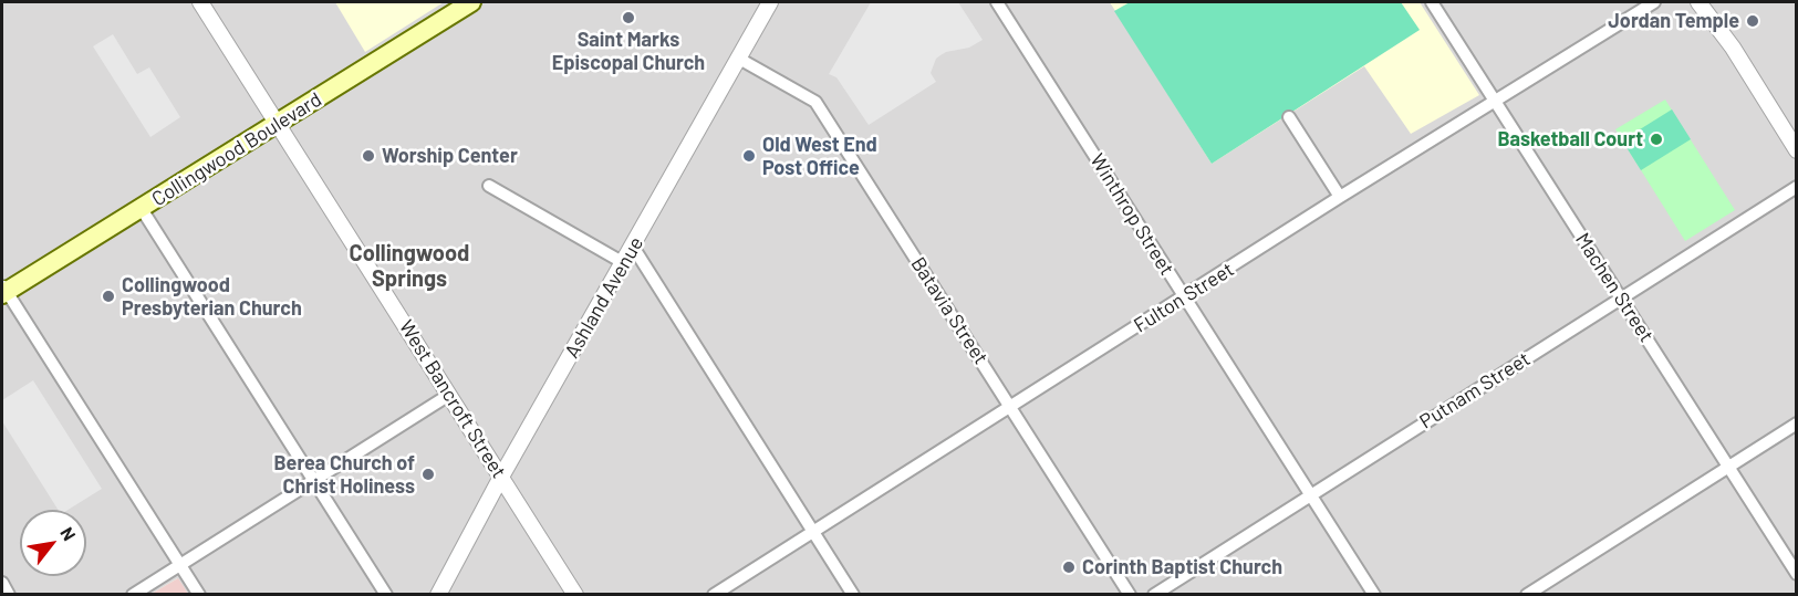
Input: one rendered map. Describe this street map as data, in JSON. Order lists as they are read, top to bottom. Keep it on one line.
{"streets":{"main road":["Collingwood Boulevard"],"street":["Winthrop Street","Machen Street","Ashland Avenue","Fulton Street","Batavia Street","Putnam Street","West Bancroft Street"]},"crossings":[["Collingwood Boulevard","West Bancroft Street"],["Winthrop Street","Fulton Street"],["Winthrop Street","Putnam Street"],["Machen Street","Fulton Street"],["Machen Street","Putnam Street"],["Ashland Avenue","Batavia Street"],["Ashland Avenue","West Bancroft Street"],["Fulton Street","Batavia Street"]],"districts":["Collingwood Springs"],"places":["Saint Marks Episcopal Church","Jordan Temple","Basketball Court","Worship Center","Old West End Post Office","Collingwood Presbyterian Church","Berea Church of Christ Holiness","Corinth Baptist Church"],"north":"top right"}
